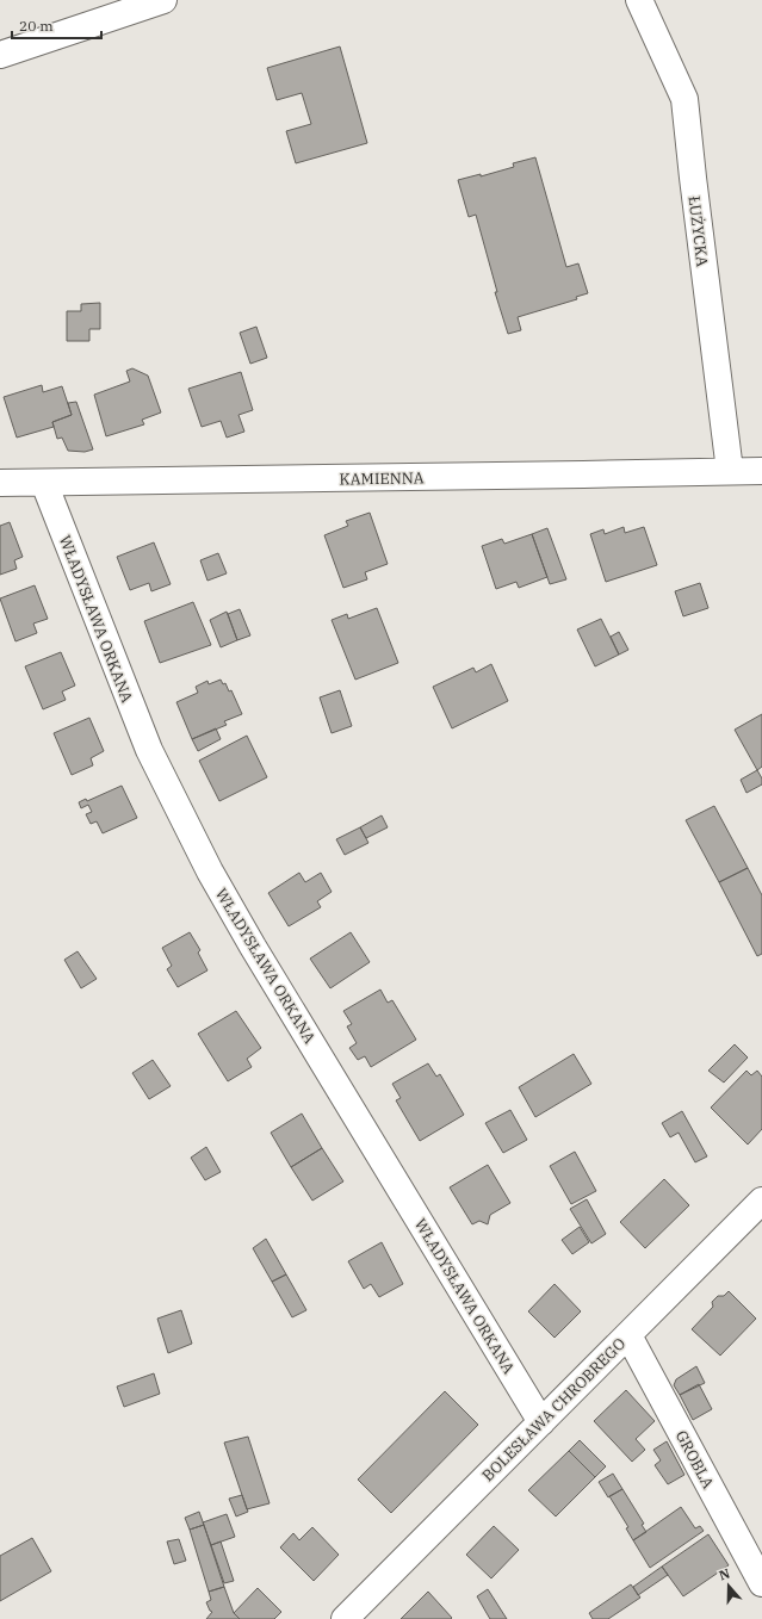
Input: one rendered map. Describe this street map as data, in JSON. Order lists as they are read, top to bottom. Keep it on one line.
{"streets":{"street":["ŁUŻYCKA","KAMIENNA","WŁADYSŁAWA ORKANA","BOLESŁAWA CHROBREGO","GROBLA"]},"crossings":[["ŁUŻYCKA","KAMIENNA"],["KAMIENNA","WŁADYSŁAWA ORKANA"],["WŁADYSŁAWA ORKANA","BOLESŁAWA CHROBREGO"],["BOLESŁAWA CHROBREGO","GROBLA"]],"scale_bar":"20 m","north":"top"}
